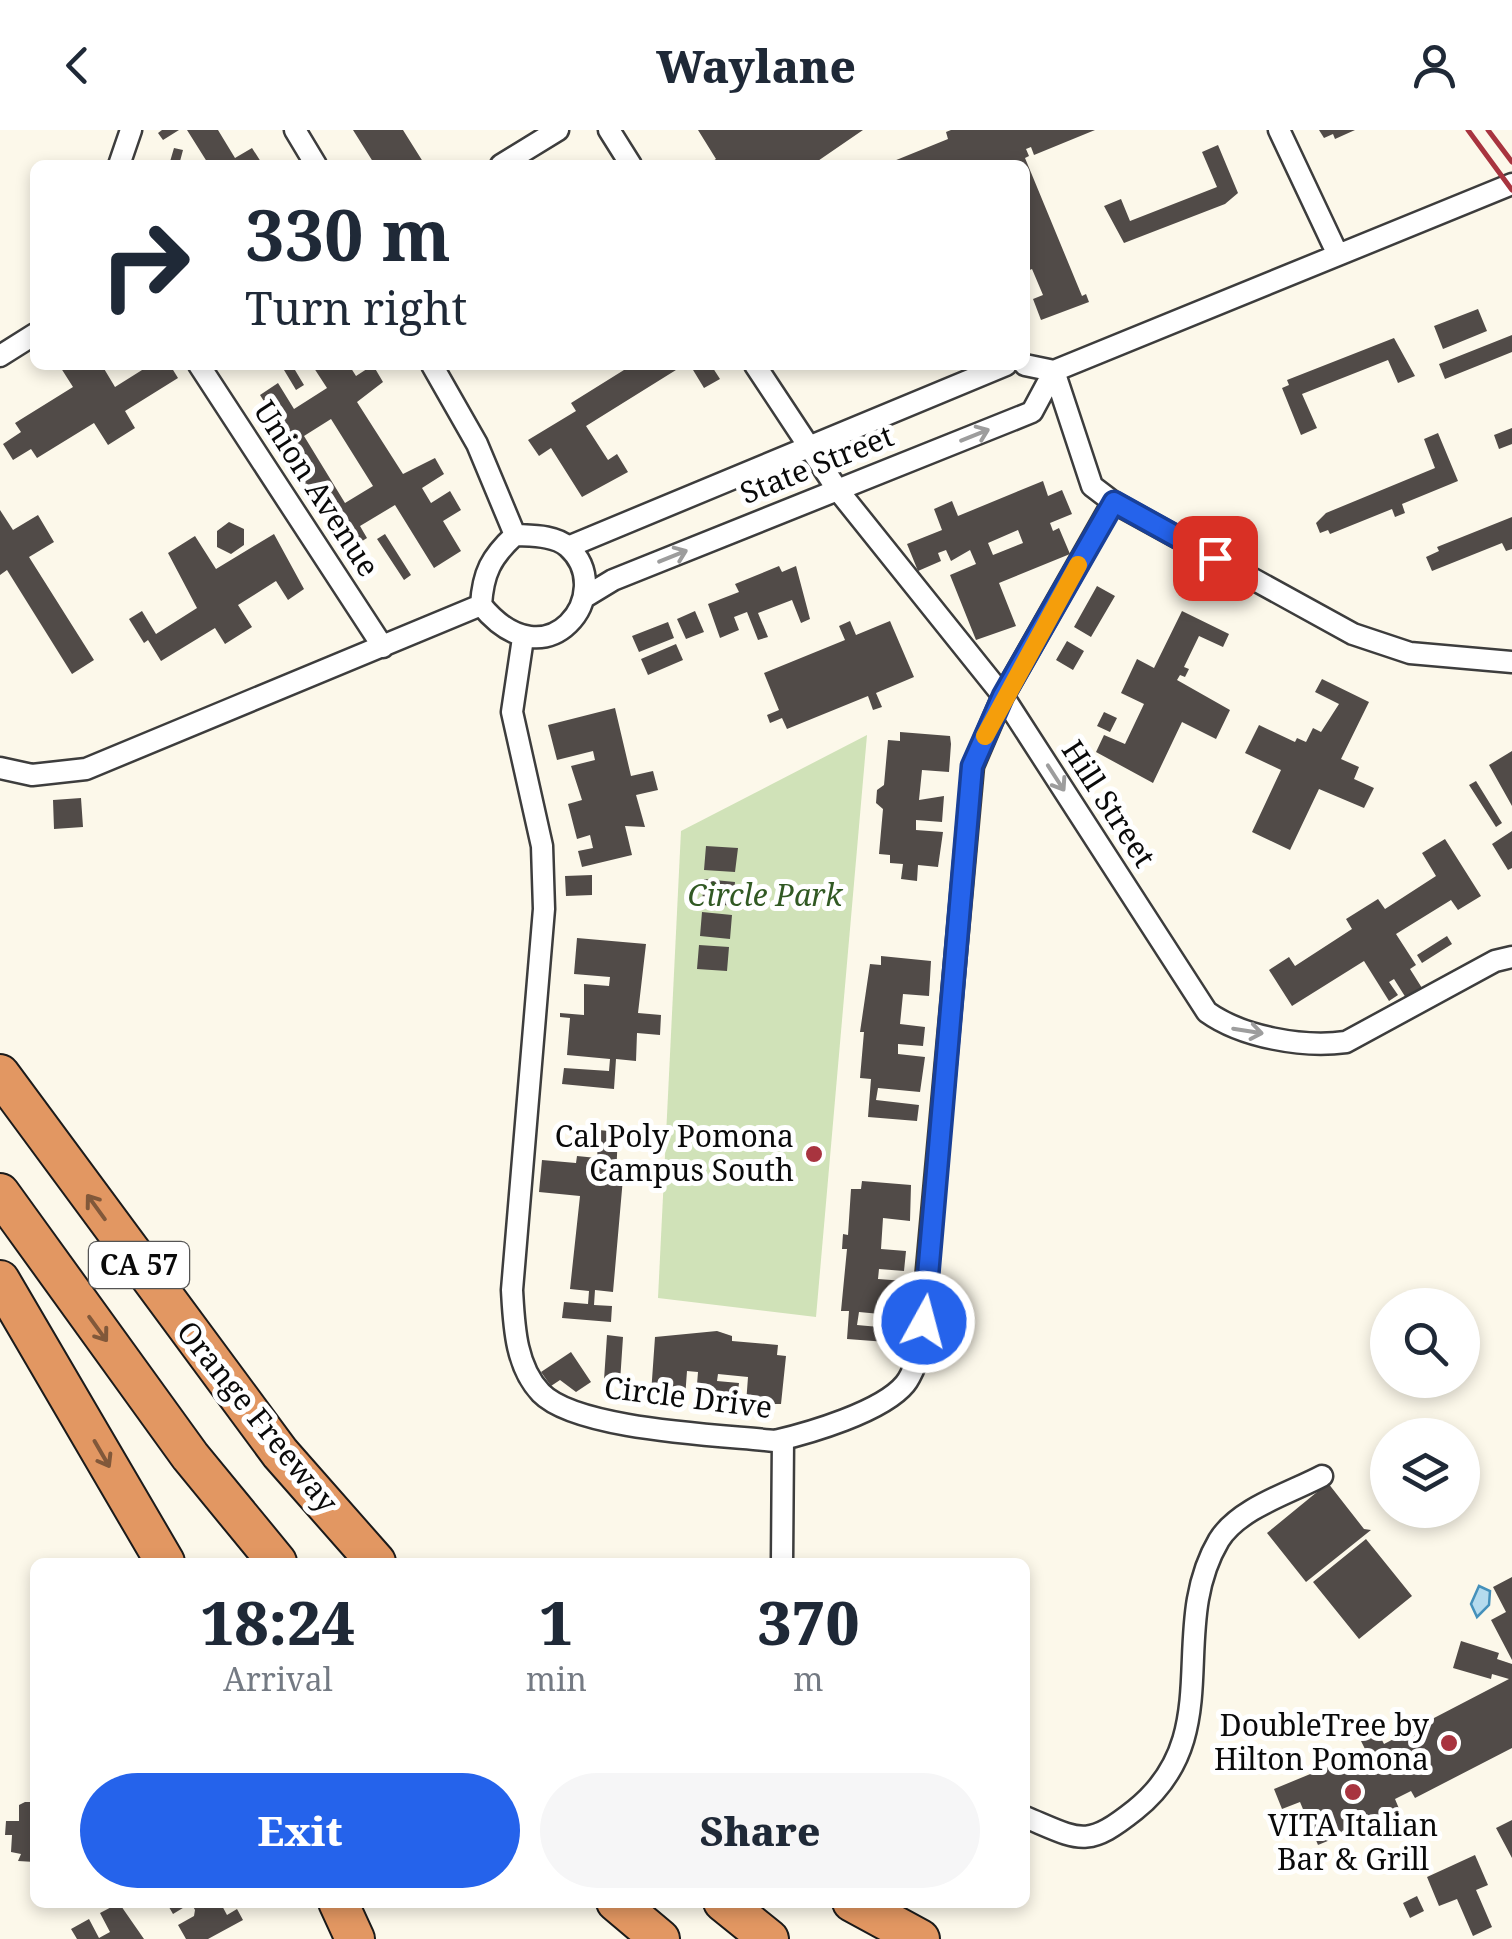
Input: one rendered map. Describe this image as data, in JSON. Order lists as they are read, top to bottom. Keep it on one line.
{"streets":{"highway":["CA 57","Orange Freeway"],"street":["State Street","Union Avenue","Hill Street","Circle Drive"]},"crossings":[["State Street","Hill Street"],["State Street","Circle Drive"],["Hill Street","Circle Drive"]],"one_way":["Hill Street"],"parks":["Circle Park"],"places":["Cal Poly Pomona Campus South","DoubleTree by Hilton Pomona","VITA Italian Bar & Grill"],"page":{"header":"Waylane","turn":["330 m","Turn right"],"eta":["18:24","Arrival","1","min","370","m"],"buttons":["Exit","Share"]}}
